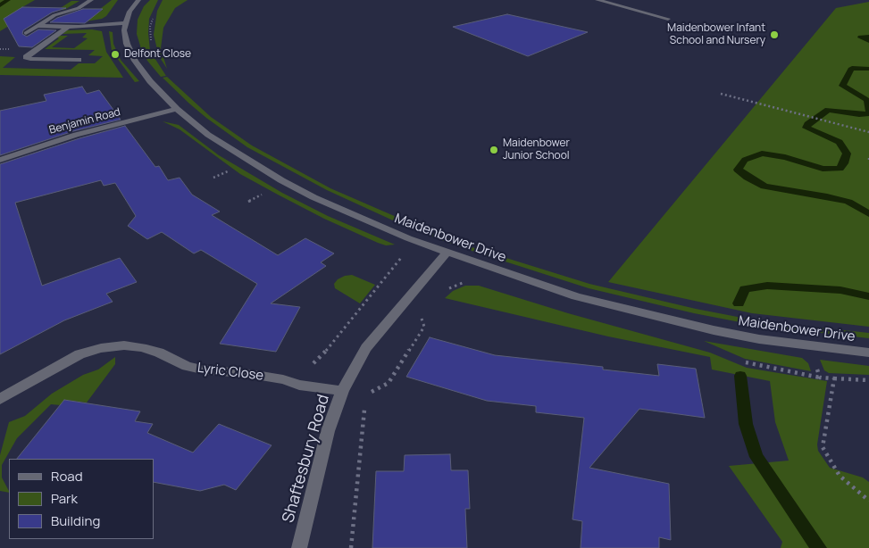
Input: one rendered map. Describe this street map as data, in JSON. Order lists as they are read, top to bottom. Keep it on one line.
{"streets":{"street":["Benjamin Road","Maidenbower Drive","Lyric Close","Shaftesbury Road"]},"crossings":[["Benjamin Road","Maidenbower Drive"],["Maidenbower Drive","Shaftesbury Road"],["Lyric Close","Shaftesbury Road"]],"places":["Maidenbower Infant School and Nursery","Delfont Close","Maidenbower Junior School"],"legend":["Road","Park","Building"]}
